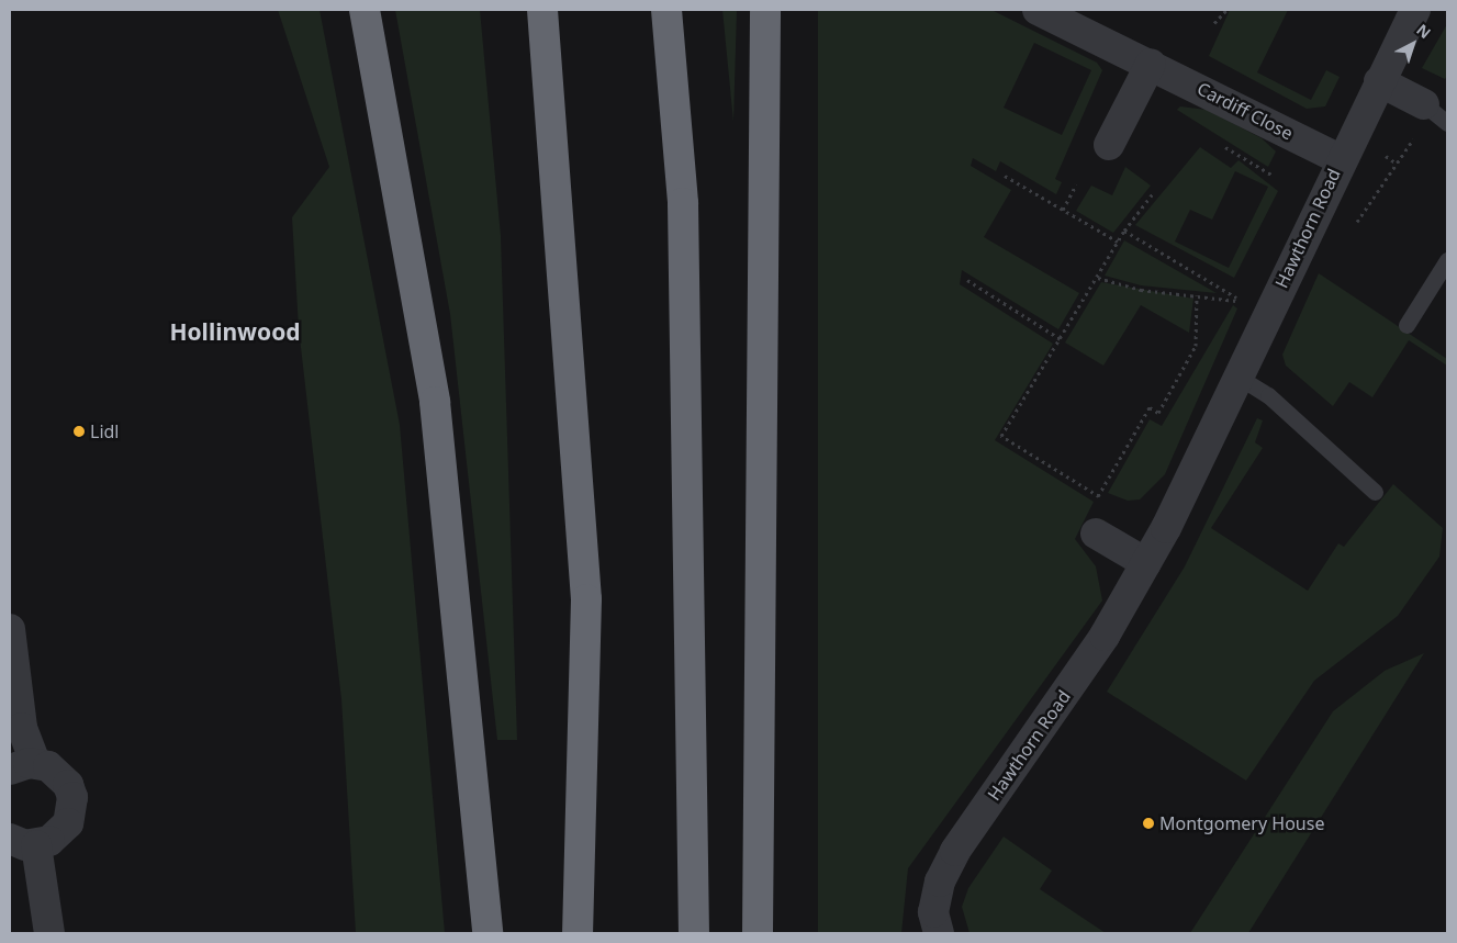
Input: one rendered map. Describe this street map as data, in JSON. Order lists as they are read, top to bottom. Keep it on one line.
{"streets":{"street":["Cardiff Close","Hawthorn Road"]},"crossings":[["Cardiff Close","Hawthorn Road"]],"districts":["Hollinwood"],"places":["Lidl","Montgomery House"],"north":"top right"}
